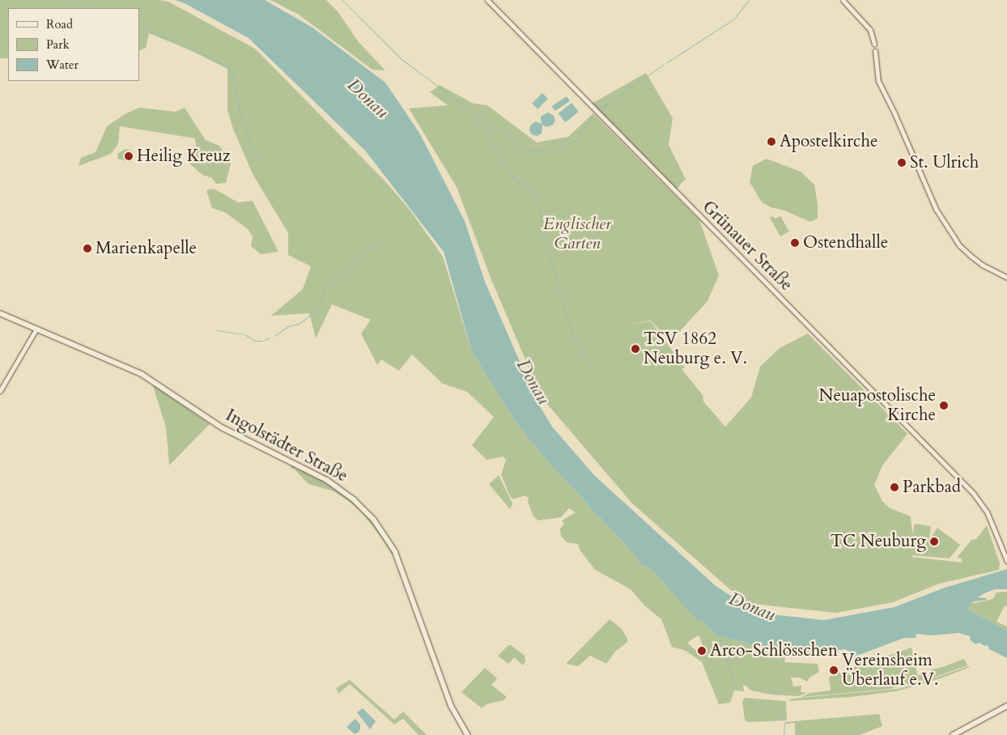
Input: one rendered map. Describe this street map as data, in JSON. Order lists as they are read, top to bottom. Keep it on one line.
{"streets":{"main road":["Ingolstädter Straße"],"street":["Grünauer Straße"]},"water":["Donau"],"parks":["Englischer Garten"],"places":["Apostelkirche","Heilig Kreuz","St. Ulrich","Ostendhalle","Marienkapelle","TSV 1862 Neuburg e. V.","Neuapostolische Kirche","Parkbad","TC Neuburg","Arco-Schlösschen","Vereinsheim Überlauf e.V."],"legend":["Road","Park","Water"]}
